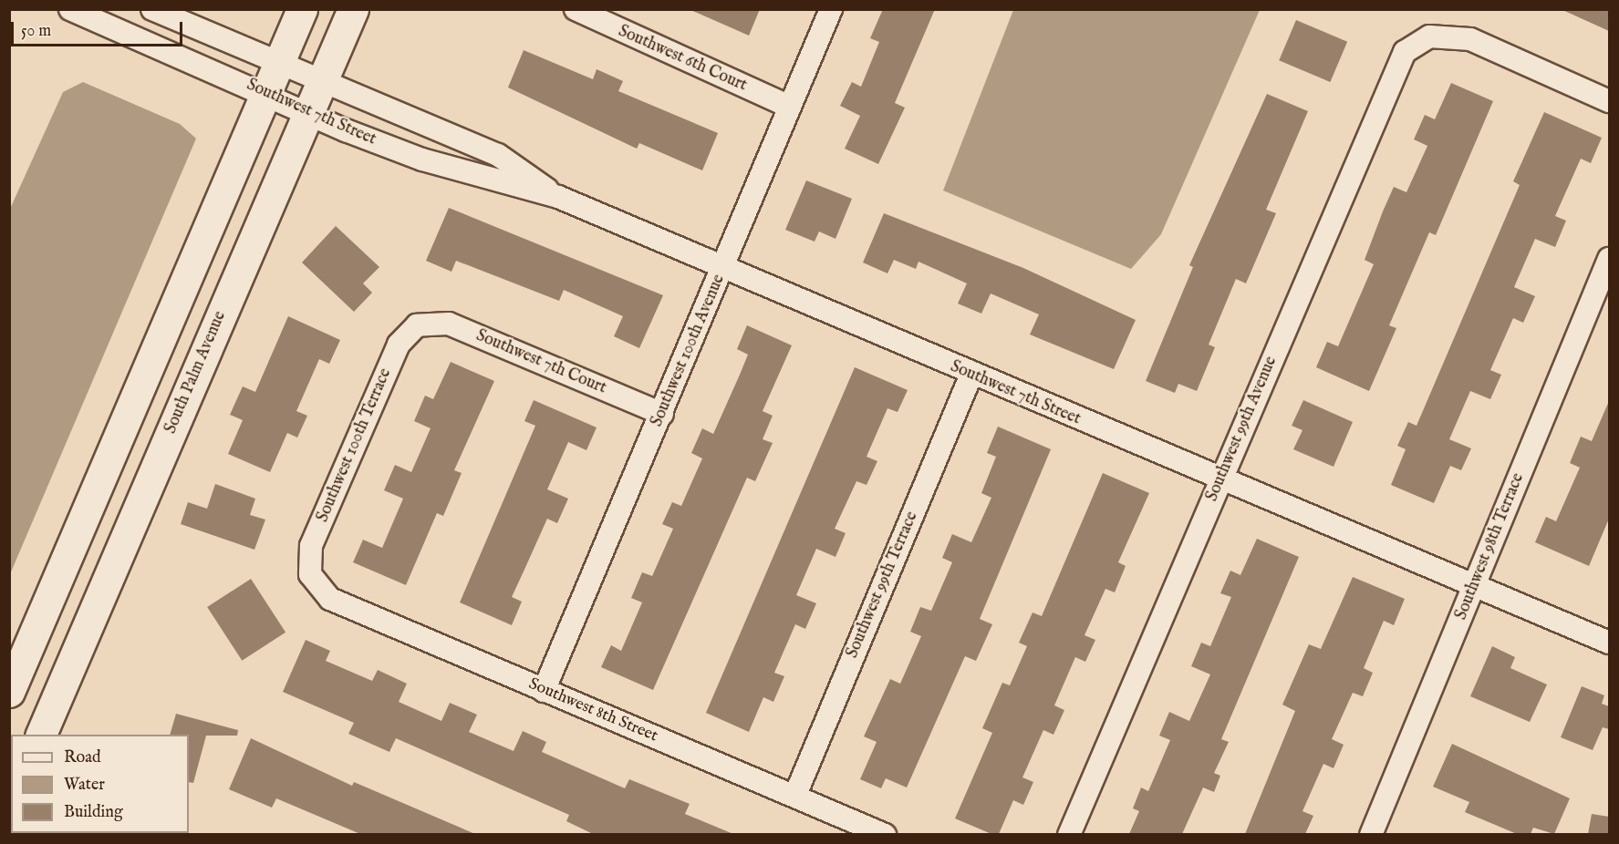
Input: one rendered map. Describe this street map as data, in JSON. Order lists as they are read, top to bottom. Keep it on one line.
{"streets":{"main road":["South Palm Avenue"],"street":["Southwest 6th Court","Southwest 7th Street","Southwest 100th Avenue","Southwest 7th Court","Southwest 99th Avenue","Southwest 100th Terrace","Southwest 98th Terrace","Southwest 99th Terrace","Southwest 8th Street"]},"crossings":[["Southwest 6th Court","Southwest 100th Avenue"],["Southwest 7th Street","Southwest 100th Avenue"],["Southwest 7th Street","South Palm Avenue"],["Southwest 7th Street","Southwest 99th Avenue"],["Southwest 7th Street","Southwest 98th Terrace"],["Southwest 7th Street","Southwest 99th Terrace"],["Southwest 100th Avenue","Southwest 7th Court"],["Southwest 100th Avenue","Southwest 8th Street"],["Southwest 7th Court","Southwest 100th Terrace"],["Southwest 100th Terrace","Southwest 8th Street"],["Southwest 99th Terrace","Southwest 8th Street"]],"legend":["Road","Water","Building"],"scale_bar":"50 m"}
